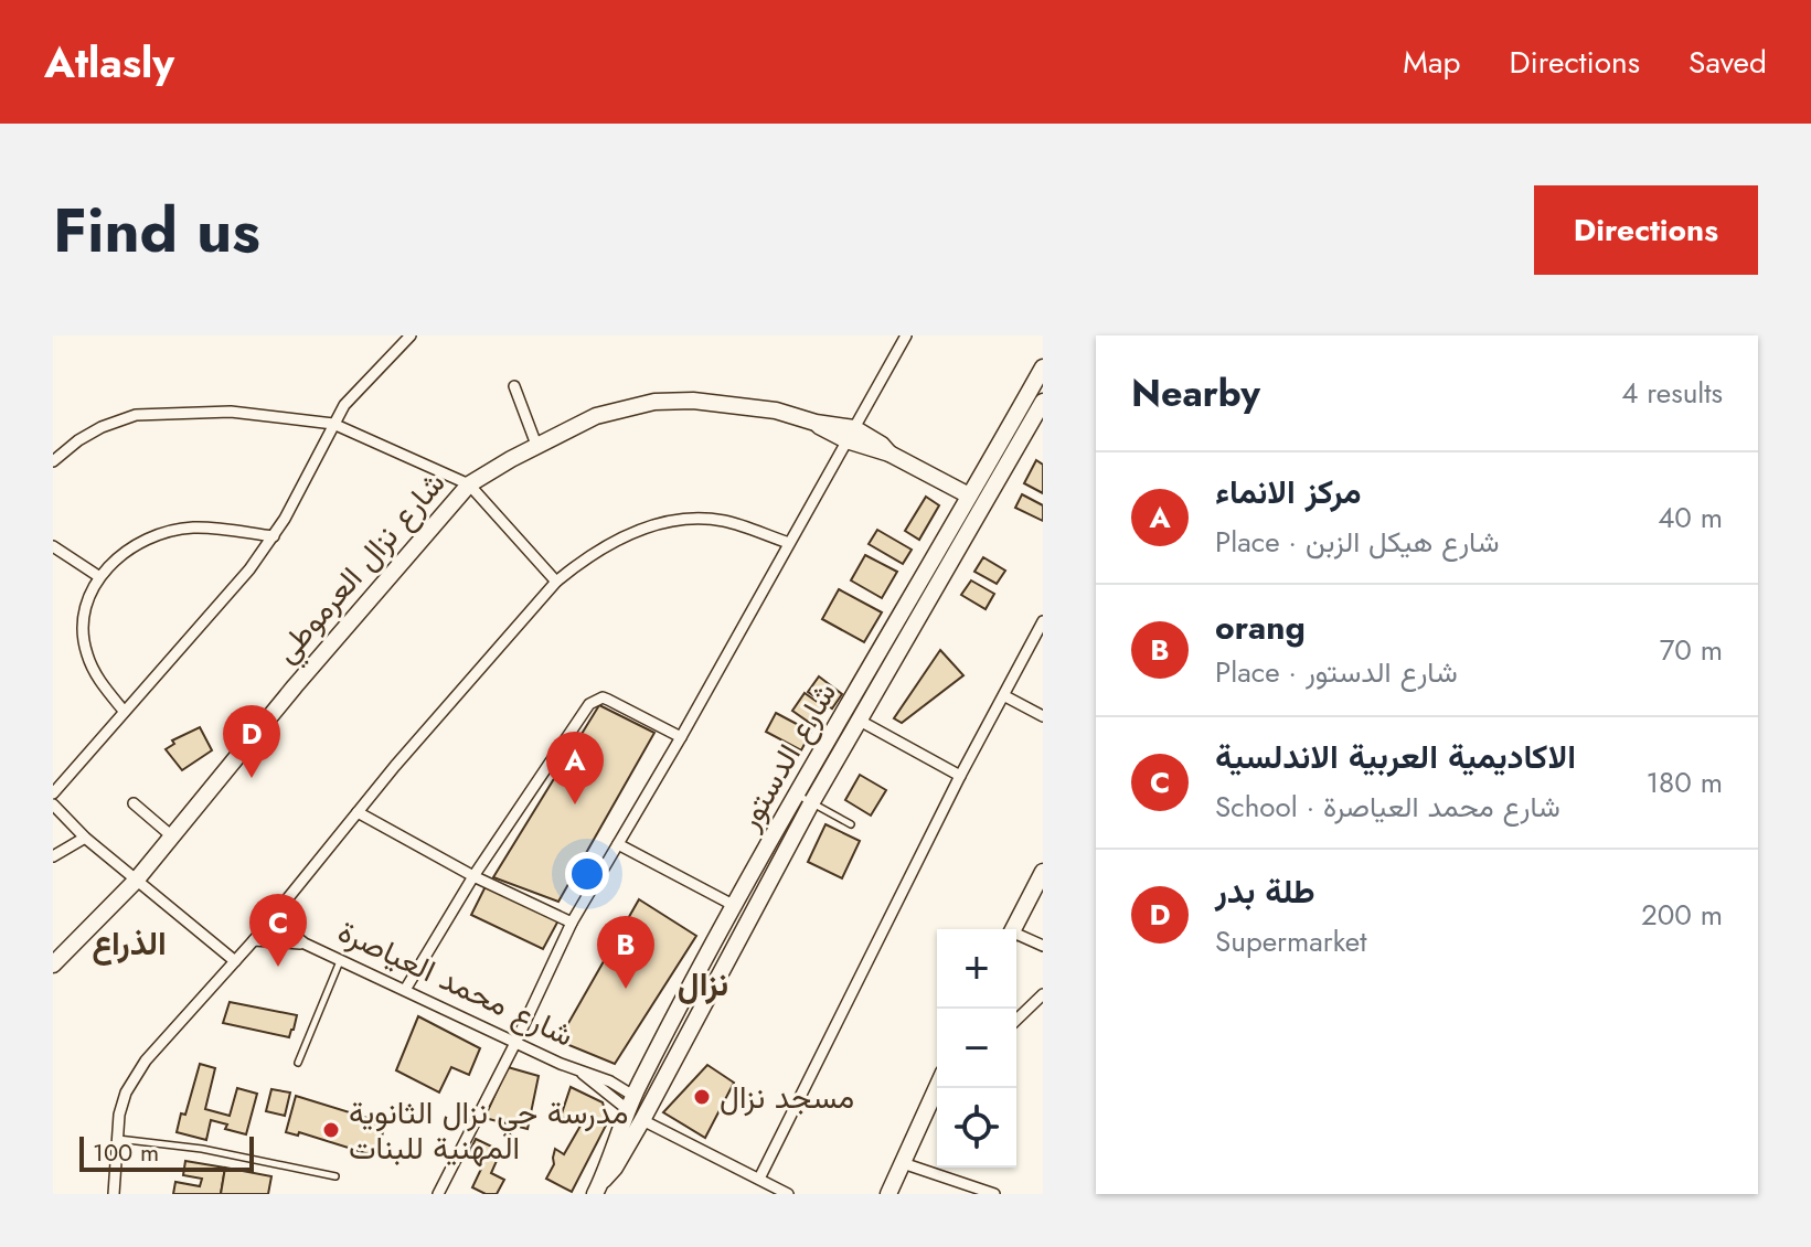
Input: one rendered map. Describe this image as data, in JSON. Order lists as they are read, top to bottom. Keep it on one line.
{"streets":{"main road":["شارع نزال العرموطي","شارع الدستور","شارع محمد العياصرة"]},"crossings":[["شارع نزال العرموطي","شارع الدستور"],["شارع الدستور","شارع محمد العياصرة"]],"districts":["الذراع","نزال"],"places":["مسجد نزال","مدرسة حي نزال الثانوية المهنية للبنات"],"scale_bar":"100 m","page":{"header":"Atlasly","nav":["Map","Directions","Saved"],"title":"Find us","buttons":"Directions","heading":["Nearby","4 results"],"list":[{"mark":"A","name":"مركز الانماء","note":"Place · شارع هيكل الزبن","value":"40 m"},{"mark":"B","name":"orang","note":"Place · شارع الدستور","value":"70 m"},{"mark":"C","name":"الاكاديمية العربية الاندلسية","note":"School · شارع محمد العياصرة","value":"180 m"},{"mark":"D","name":"طلة بدر","note":"Supermarket","value":"200 m"}],"pins":["D","A","C","B"],"map_buttons":["+","−"],"scale":"100 m"}}
